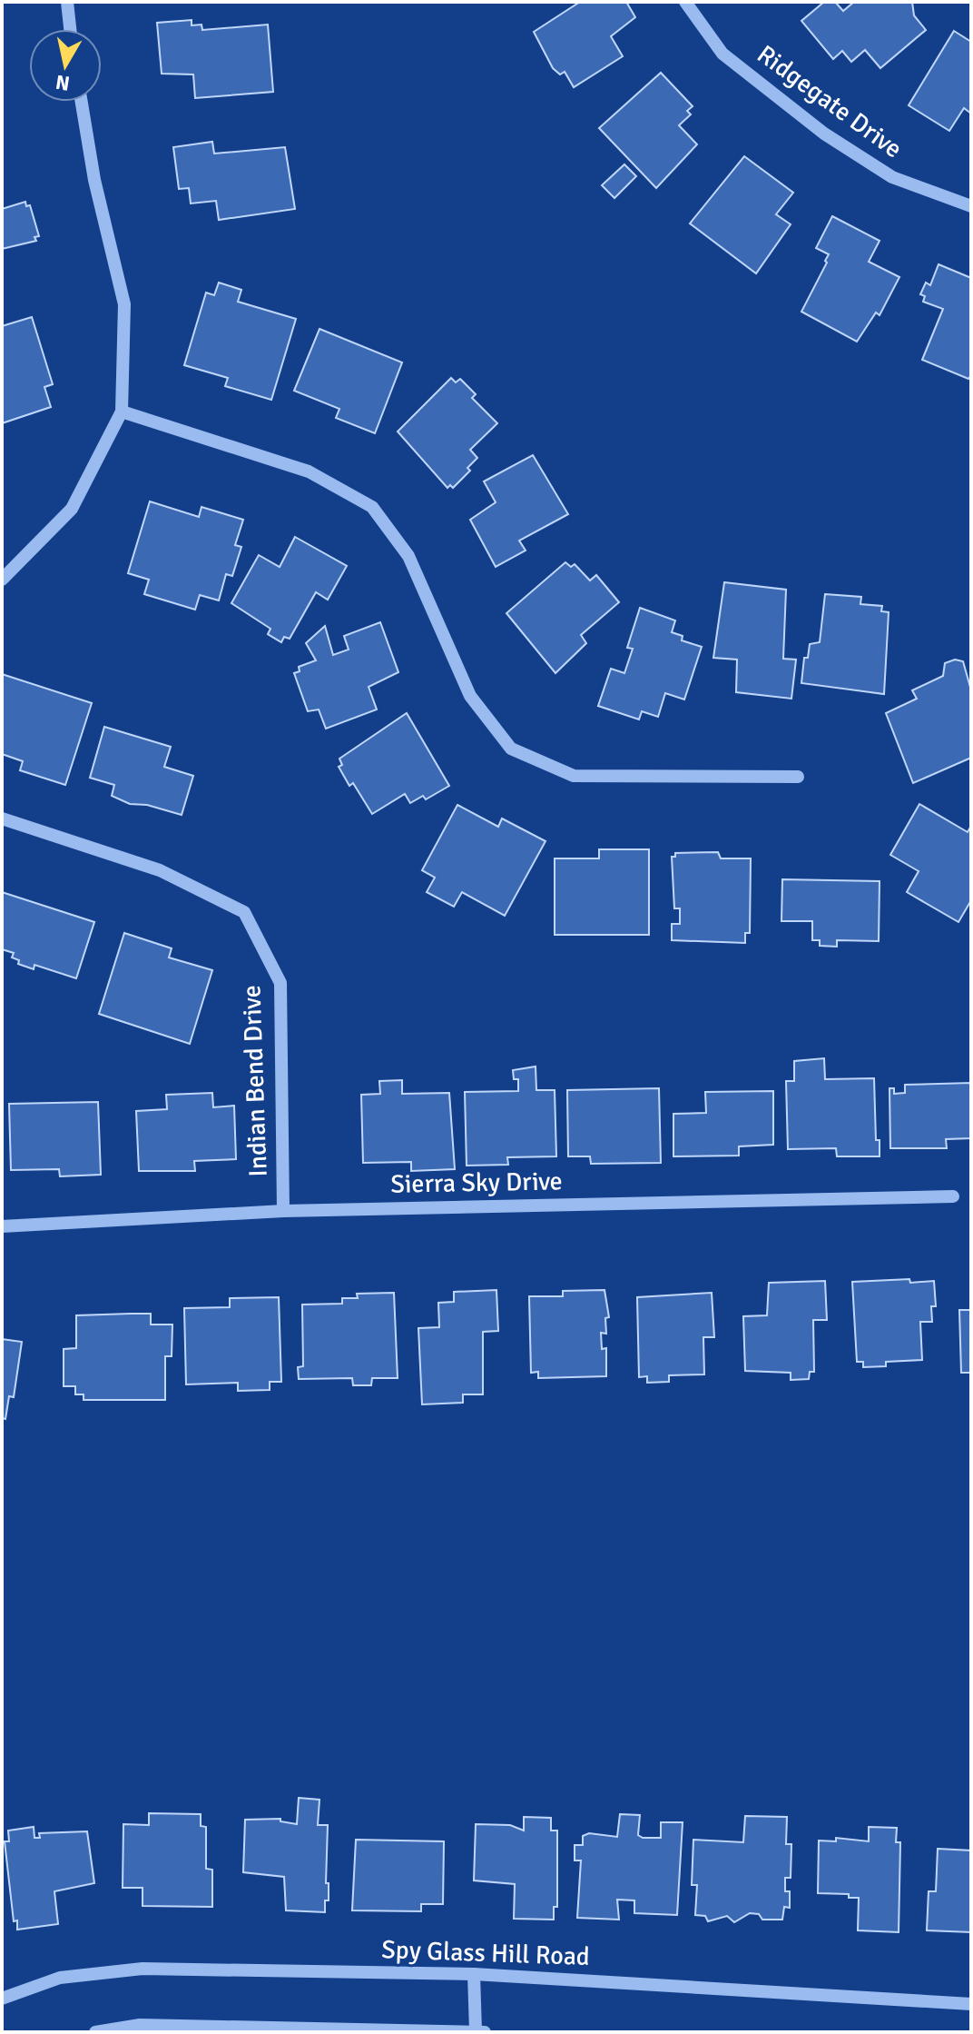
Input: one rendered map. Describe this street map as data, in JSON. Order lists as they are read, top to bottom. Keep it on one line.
{"streets":{"street":["Ridgegate Drive","Indian Bend Drive","Sierra Sky Drive","Spy Glass Hill Road"]},"crossings":[["Indian Bend Drive","Sierra Sky Drive"]],"north":"bottom"}
